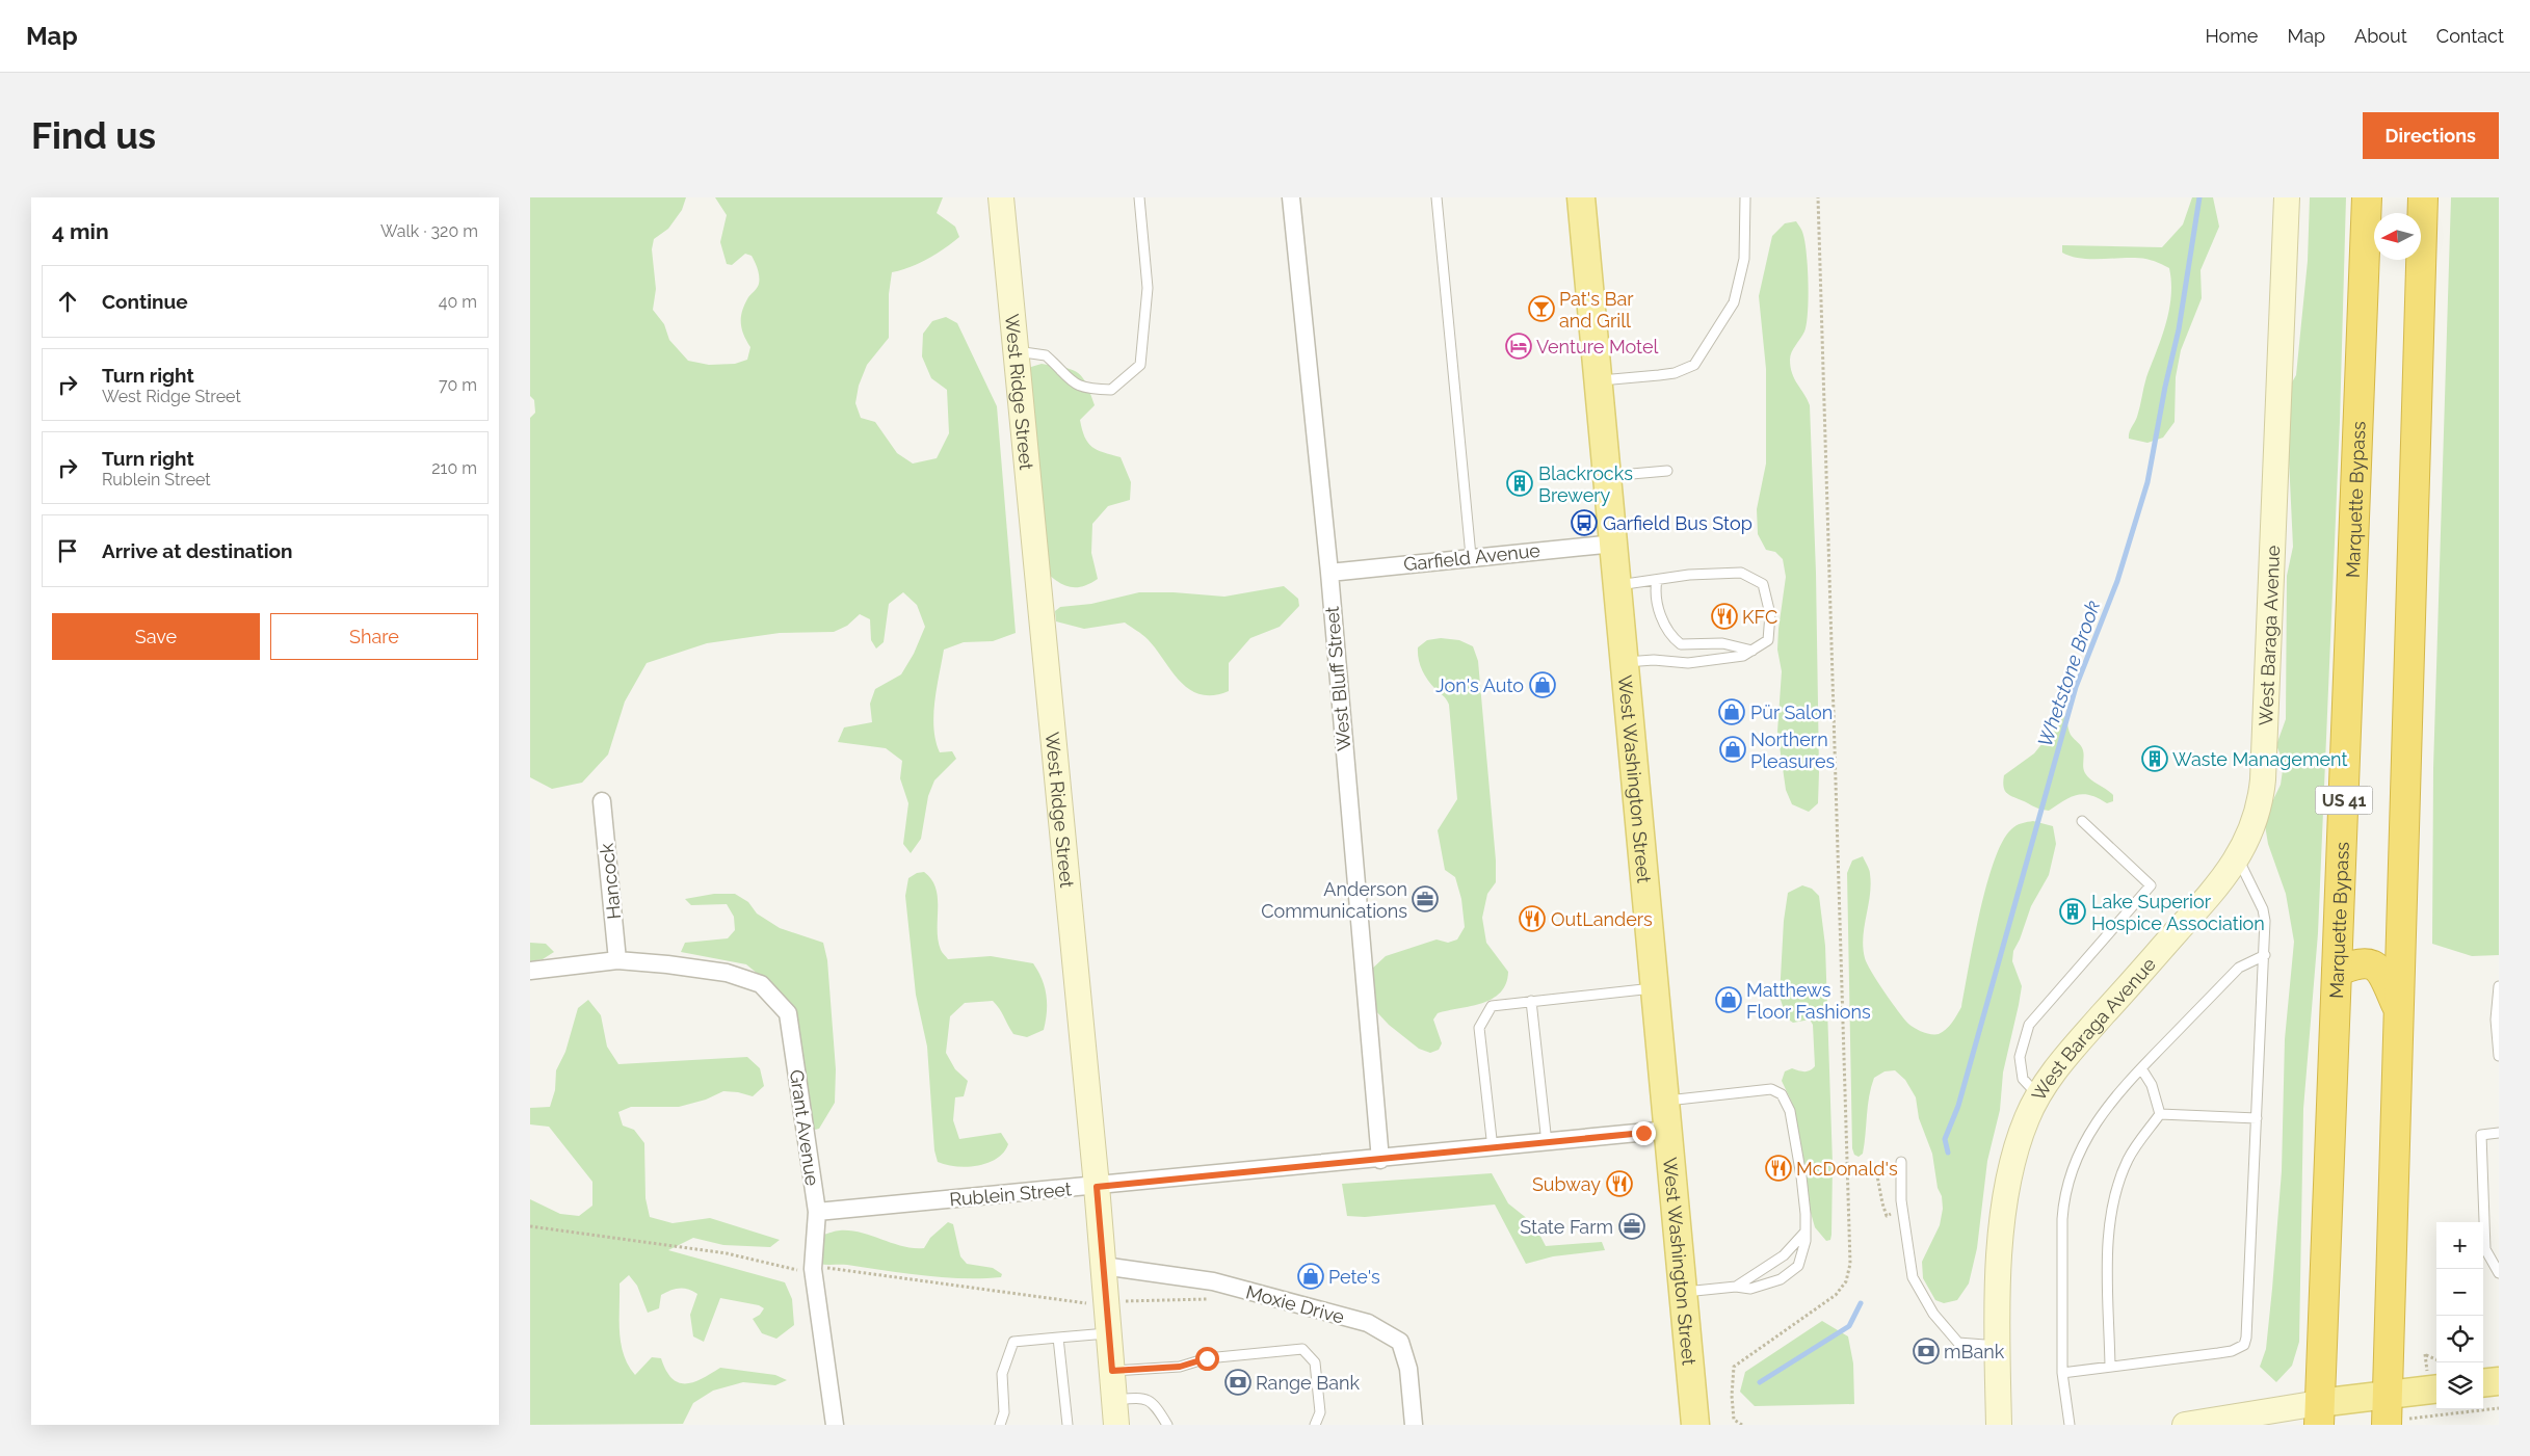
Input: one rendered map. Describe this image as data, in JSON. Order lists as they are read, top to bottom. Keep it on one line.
{"streets":{"highway":["Marquette Bypass","US 41"],"main road":["West Washington Street"],"street":["West Ridge Street","Garfield Avenue","West Baraga Avenue","West Bluff Street","Hancock","Grant Avenue","Rublein Street","Moxie Drive"]},"crossings":[["West Ridge Street","Rublein Street"],["West Ridge Street","Moxie Drive"],["Garfield Avenue","West Bluff Street"],["Garfield Avenue","West Washington Street"],["West Bluff Street","Rublein Street"],["West Washington Street","Rublein Street"],["Hancock","Grant Avenue"],["Grant Avenue","Rublein Street"]],"water":["Whetstone Brook"],"places":{"bar":["Pat's Bar and Grill"],"hotel":["Venture Motel"],"building":["Blackrocks Brewery","Waste Management","Lake Superior Hospice Association"],"bus stop":["Garfield Bus Stop"],"restaurant":["KFC","OutLanders","McDonald's","Subway"],"shop":["Jon's Auto","Pür Salon","Northern Pleasures","Matthews Floor Fashions","Pete's"],"office":["Anderson Communications","State Farm"],"bank":["mBank","Range Bank"]},"north":"left","page":{"header":"Map","nav":["Home","Map","About","Contact"],"buttons":["Directions",["Save","Share"]],"title":"Find us","heading":["4 min","Walk · 320 m"],"list":[["Continue","40 m"],["Turn right","West Ridge Street","70 m"],["Turn right","Rublein Street","210 m"],"Arrive at destination"],"map_buttons":["+","−"]}}
